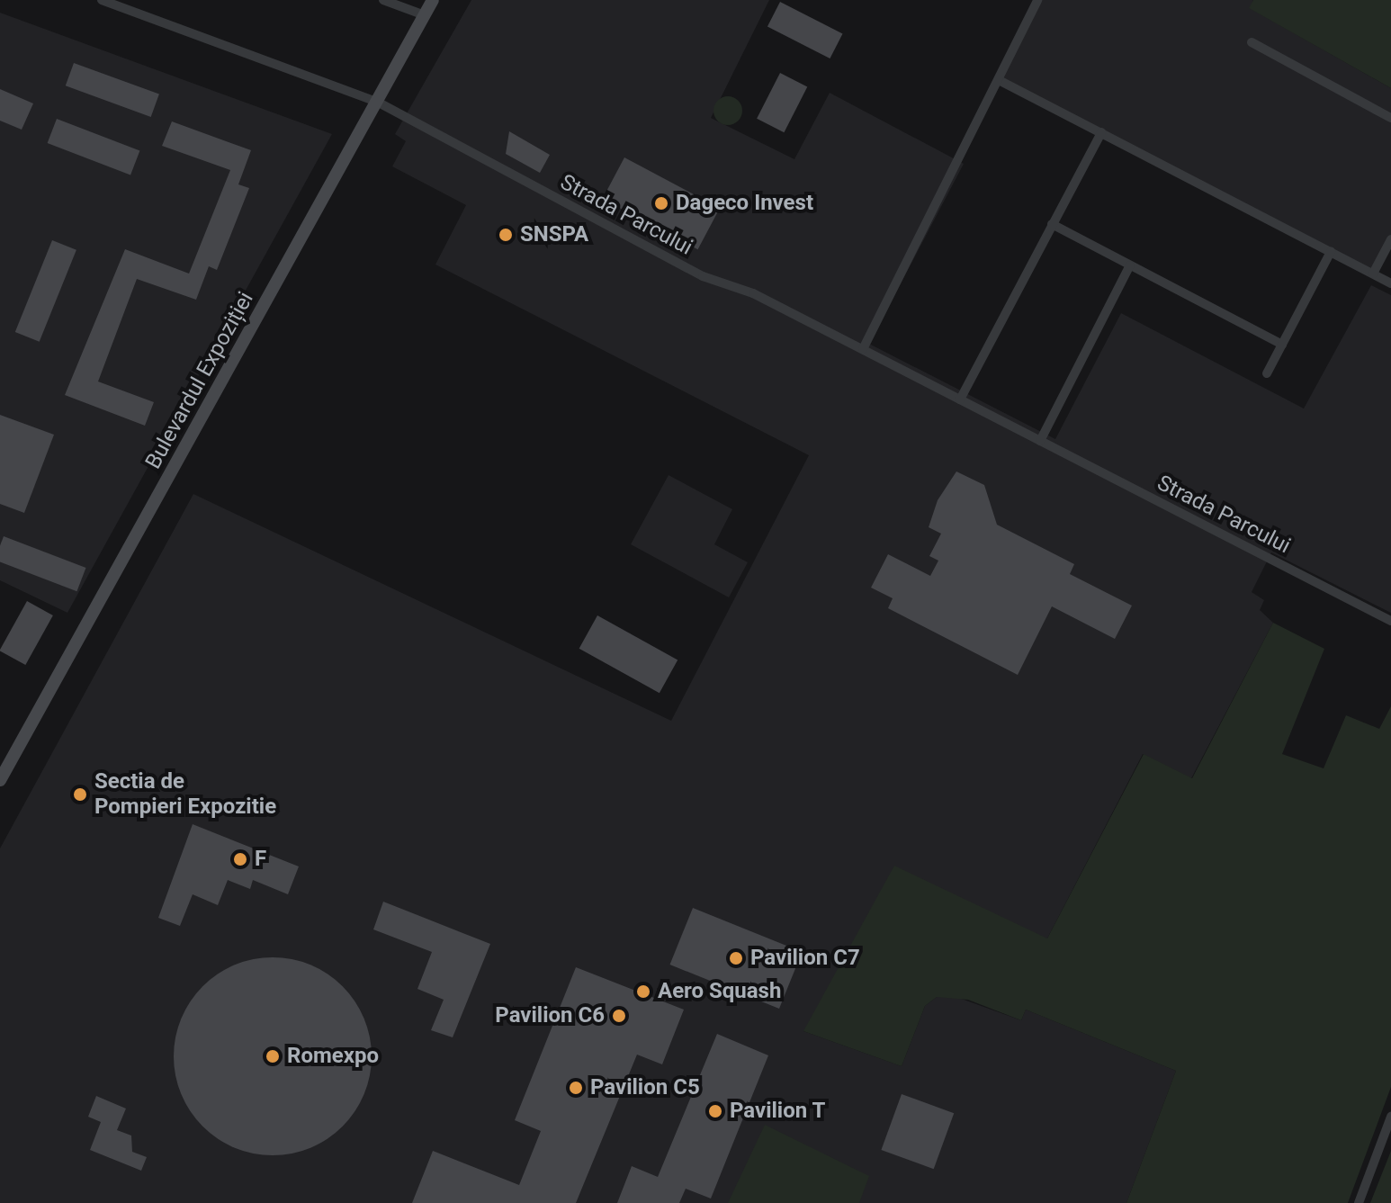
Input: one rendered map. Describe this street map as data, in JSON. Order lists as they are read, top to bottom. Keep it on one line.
{"streets":{"street":["Strada Parcului","Bulevardul Expoziției"]},"crossings":[["Strada Parcului","Bulevardul Expoziției"]],"places":["Dageco Invest","SNSPA","Sectia de Pompieri Expozitie","F","Pavilion C7","Aero Squash","Pavilion C6","Romexpo","Pavilion C5","Pavilion T"]}
